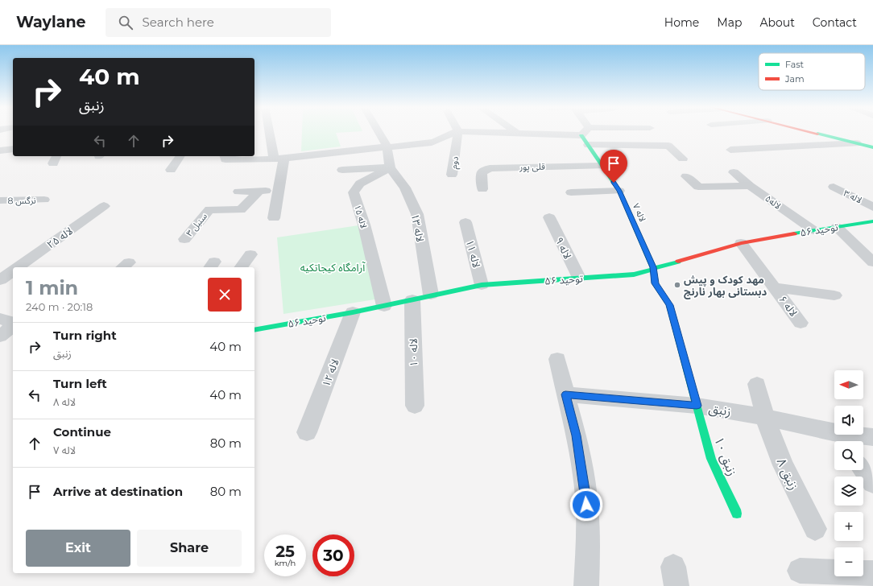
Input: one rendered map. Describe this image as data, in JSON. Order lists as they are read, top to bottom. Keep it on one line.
{"streets":{"main road":["لاله ۷","توحید ۵۶","زنبق ۱۰"],"street":["دوم","قلی پور","لاله ۳","نرگس 8","لاله۵","لاله ۱۵","سنبل ۳","لاله ۱۳","لاله ۲۵","لاله ۹","لاله ۱۱","لاله ۶","لاله ۱۰","لاله ۱۲","زنبق","زنبق ۸"]},"crossings":[["قلی پور","لاله ۷"],["لاله۵","توحید ۵۶"],["لاله ۷","توحید ۵۶"],["لاله ۷","زنبق"],["لاله ۷","زنبق ۱۰"],["لاله ۱۵","لاله ۱۳"],["لاله ۱۵","توحید ۵۶"],["لاله ۱۳","توحید ۵۶"],["توحید ۵۶","لاله ۹"],["توحید ۵۶","لاله ۱۱"],["توحید ۵۶","لاله ۶"],["توحید ۵۶","لاله ۱۰"],["توحید ۵۶","لاله ۱۲"],["زنبق","زنبق ۱۰"],["زنبق","زنبق ۸"]],"parks":["آرامگاه کیجاتکیه"],"places":["مهد کودک و پیش دبستانی بهار نارنج"],"legend":["Fast","Jam"],"north":"left","page":{"header":"Waylane","search":"Search here","nav":["Home","Map","About","Contact"],"turn":["40 m","زنبق"],"heading":["1 min","240 m · 20:18"],"list":[{"name":"Turn right","note":"زنبق","value":"40 m"},{"name":"Turn left","note":"لاله ۸","value":"40 m"},{"name":"Continue","note":"لاله ۷","value":"80 m"},{"name":"Arrive at destination","value":"80 m"}],"map_buttons":["+","−"],"buttons":["Exit","Share"],"speed":"25 km/h","limit":"30"}}
